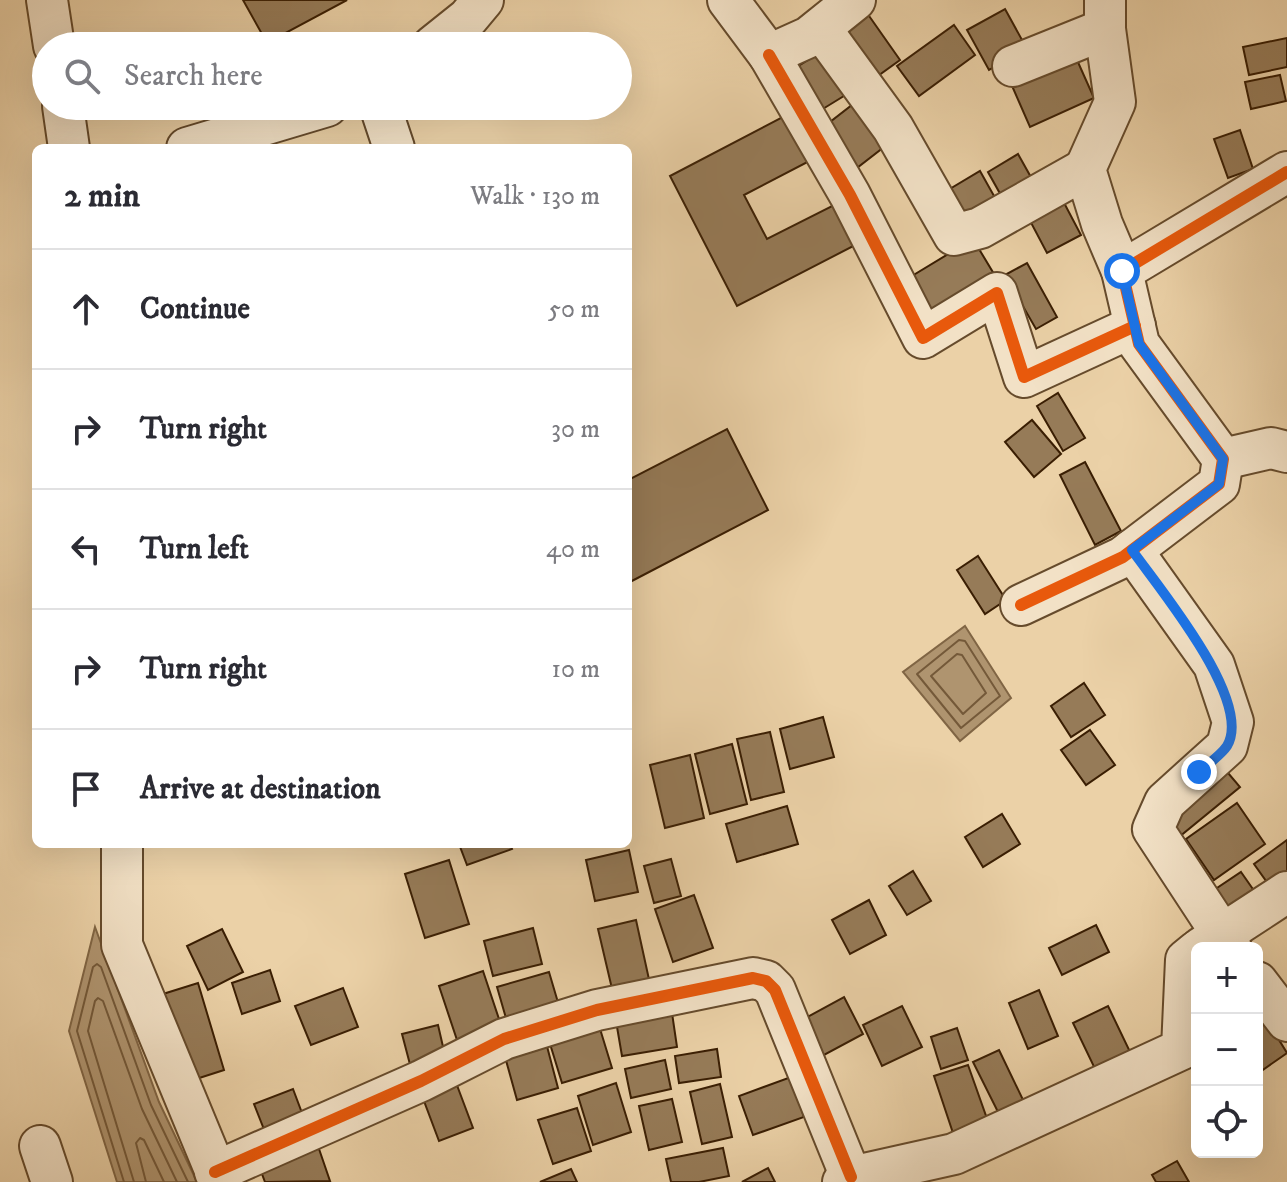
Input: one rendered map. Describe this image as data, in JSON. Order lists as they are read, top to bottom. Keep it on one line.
{"page":{"search":"Search here","heading":["2 min","Walk · 130 m"],"list":[["Continue","50 m"],["Turn right","30 m"],["Turn left","40 m"],["Turn right","10 m"],"Arrive at destination"],"map_buttons":["+","−"]}}
